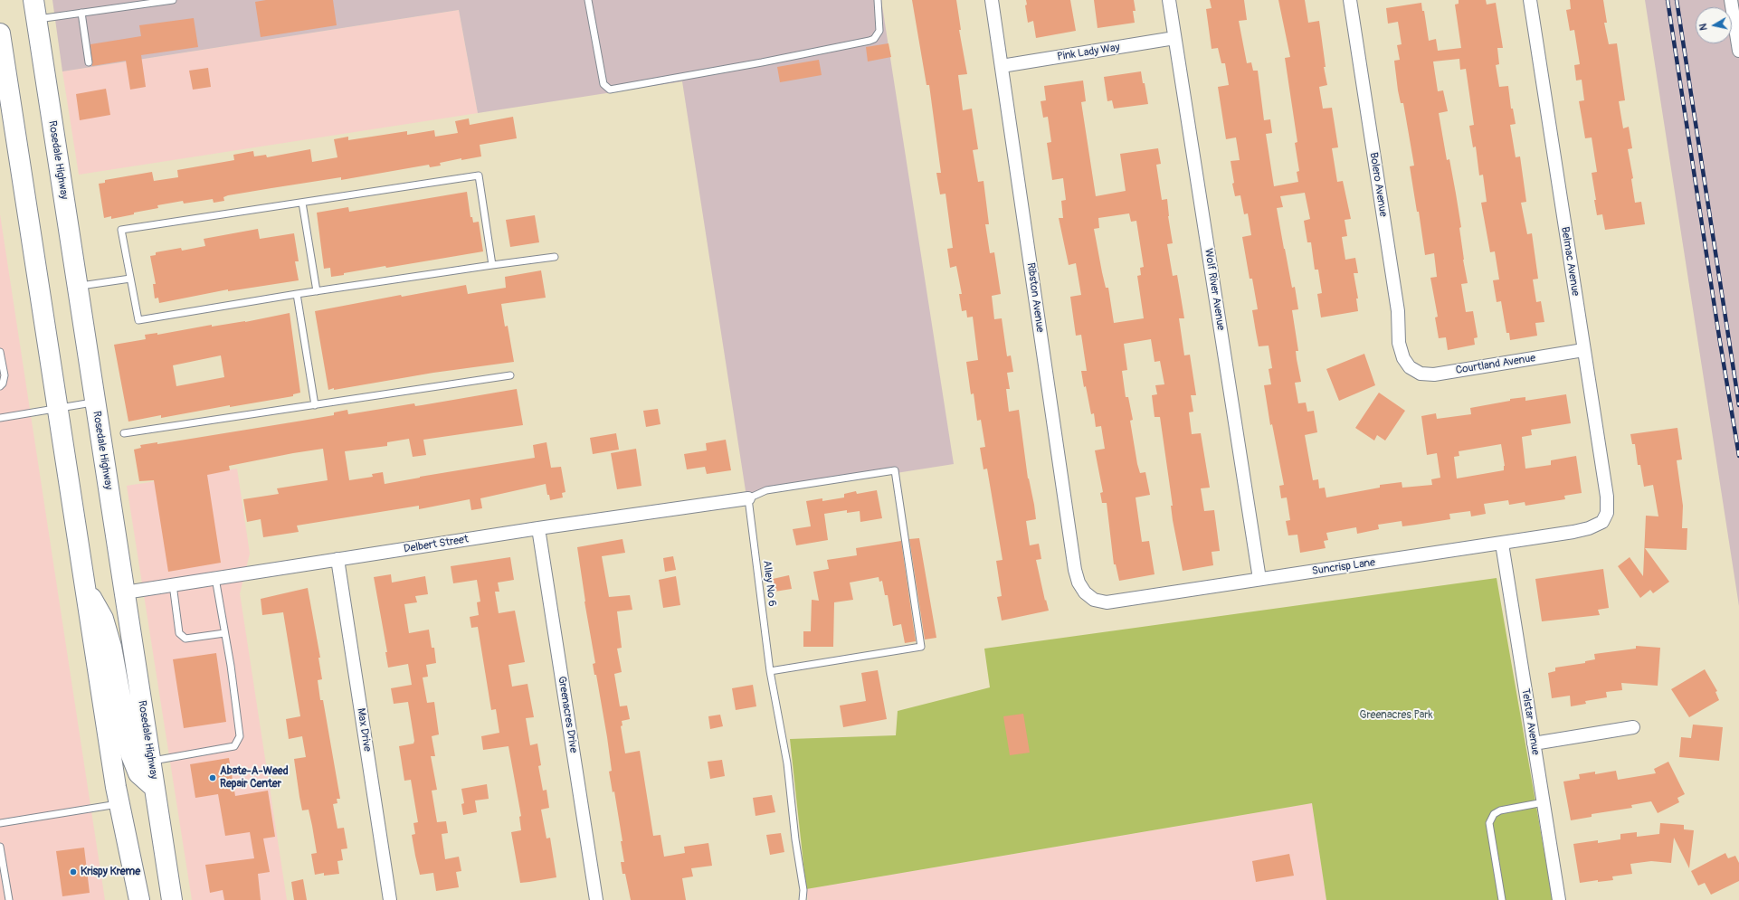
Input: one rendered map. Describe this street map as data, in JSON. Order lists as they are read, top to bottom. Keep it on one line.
{"streets":{"main road":["Rosedale Highway"],"street":["Pink Lady Way","Bolero Avenue","Belmac Avenue","Wolf River Avenue","Ribston Avenue","Courtland Avenue","Delbert Street","Suncrisp Lane","Greenacres Drive","Telstar Avenue","Max Drive"],"lane":["Alley No 6"]},"crossings":[["Pink Lady Way","Wolf River Avenue"],["Pink Lady Way","Ribston Avenue"],["Rosedale Highway","Delbert Street"],["Bolero Avenue","Courtland Avenue"],["Belmac Avenue","Courtland Avenue"],["Belmac Avenue","Suncrisp Lane"],["Wolf River Avenue","Suncrisp Lane"],["Ribston Avenue","Suncrisp Lane"],["Delbert Street","Alley No 6"],["Delbert Street","Greenacres Drive"],["Delbert Street","Max Drive"],["Suncrisp Lane","Telstar Avenue"]],"parks":["Greenacres Park"],"places":["Abate-A-Weed Repair Center","Krispy Kreme"],"north":"left"}
